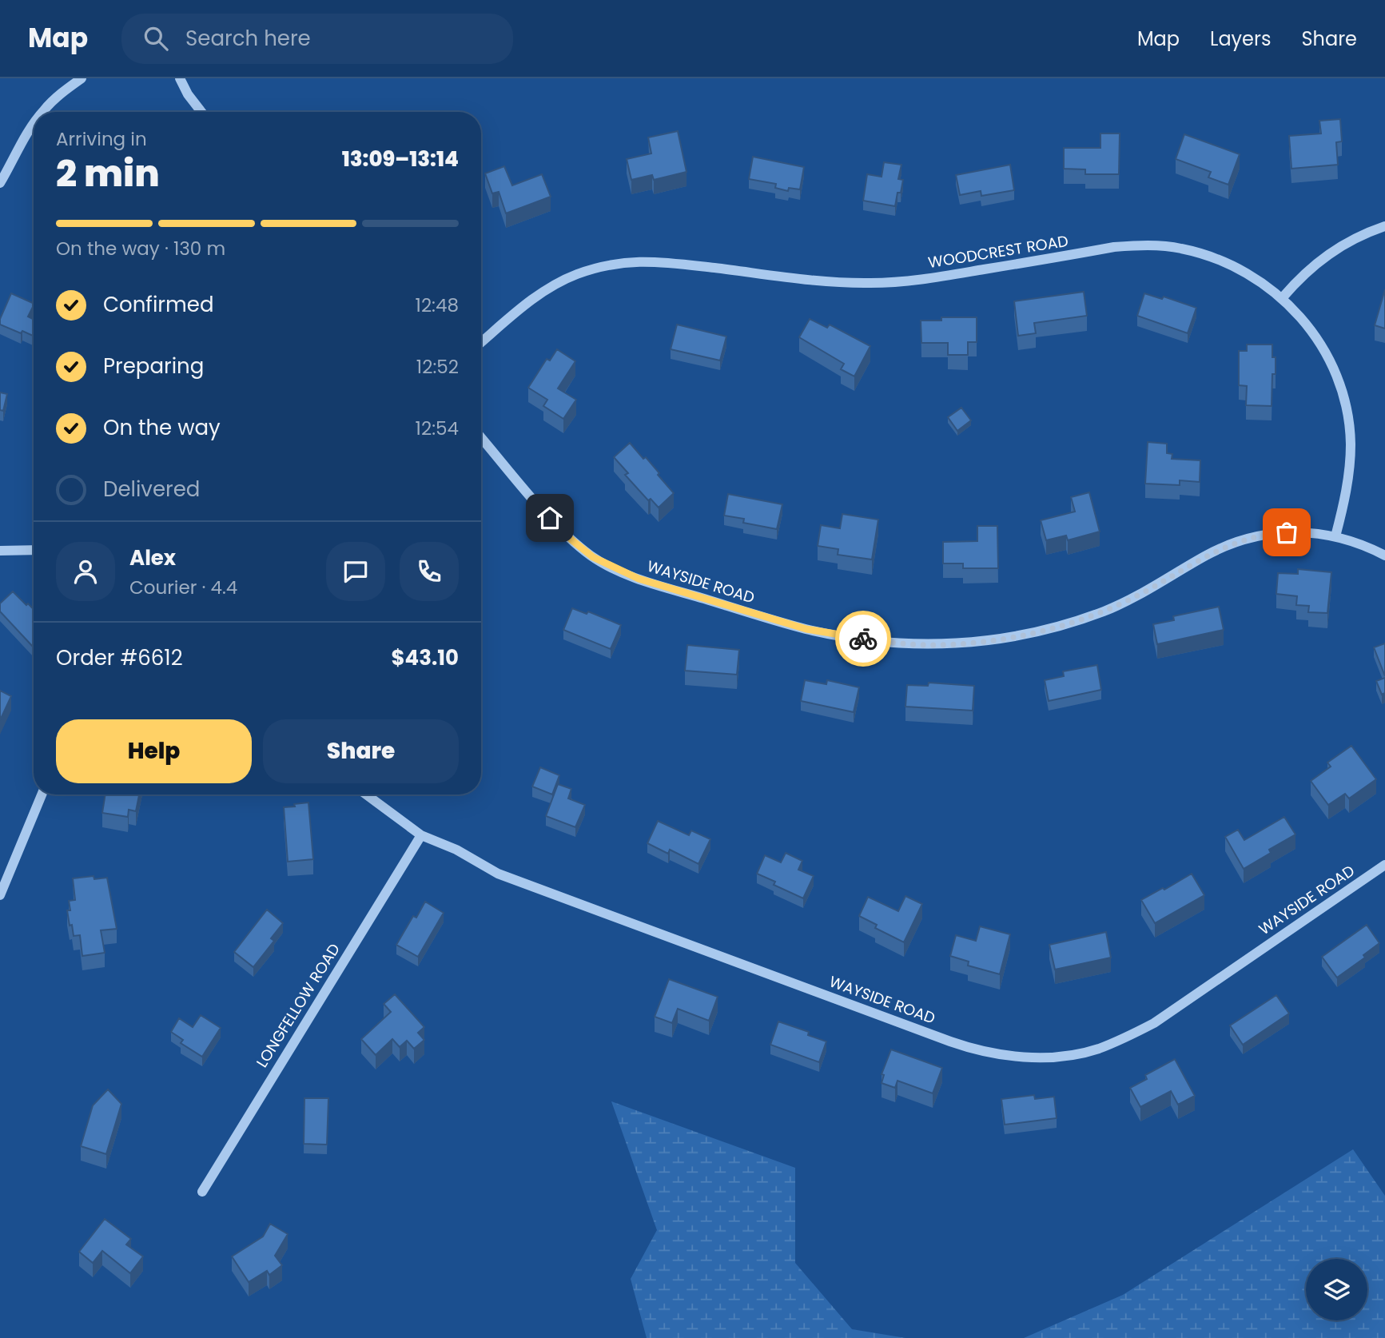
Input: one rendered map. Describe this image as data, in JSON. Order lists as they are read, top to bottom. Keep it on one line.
{"streets":{"street":["WOODCREST ROAD","WAYSIDE ROAD","LONGFELLOW ROAD"]},"crossings":[["WOODCREST ROAD","WAYSIDE ROAD"],["WAYSIDE ROAD","LONGFELLOW ROAD"]],"page":{"header":"Map","search":"Search here","nav":["Map","Layers","Share"],"heading":["2 min","Arriving in","13:09–13:14"],"panel":["Alex","Courier · 4.4","Order #6612","$43.10"],"bar":"On the way · 130 m","list":[["Confirmed","12:48"],["Preparing","12:52"],["On the way","12:54"],"Delivered"],"buttons":["Help","Share"]}}
